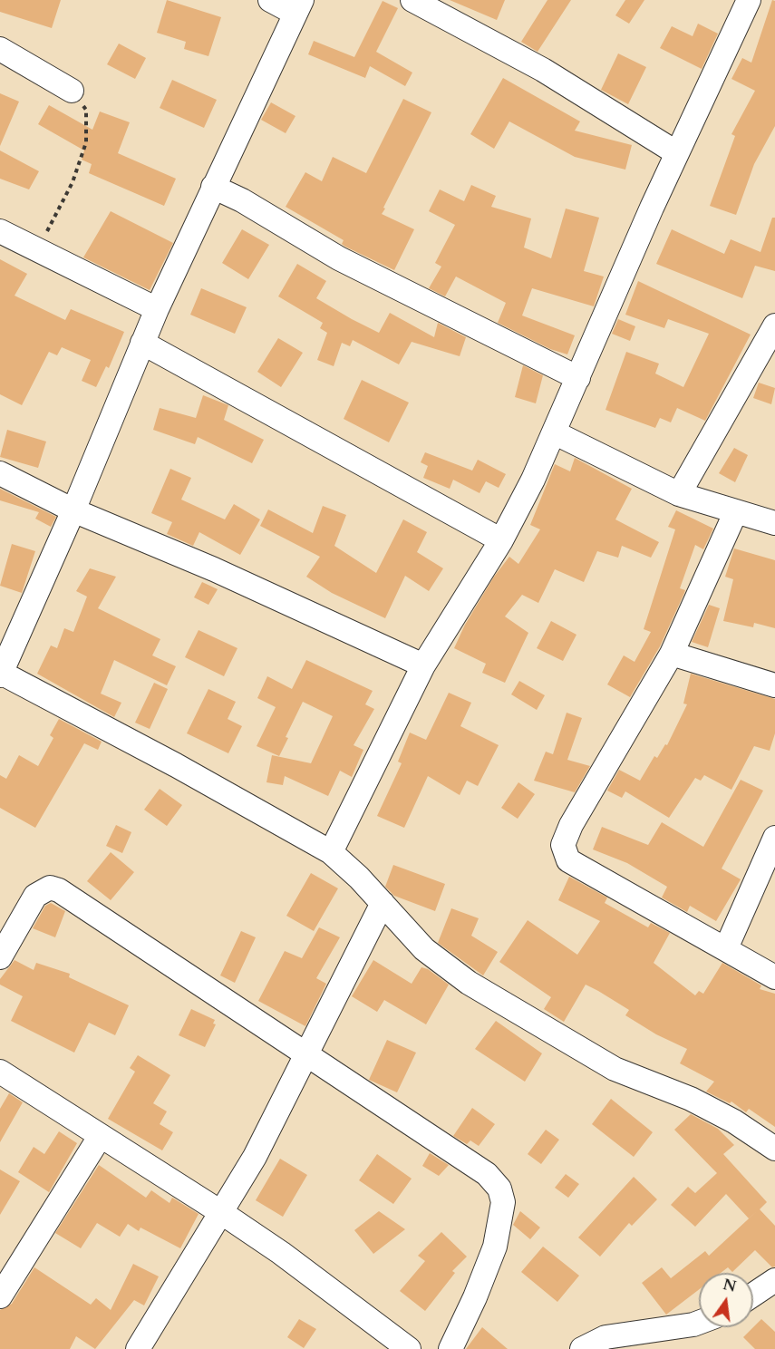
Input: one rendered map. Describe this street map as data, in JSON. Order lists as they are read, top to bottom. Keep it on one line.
{"north":"top"}
